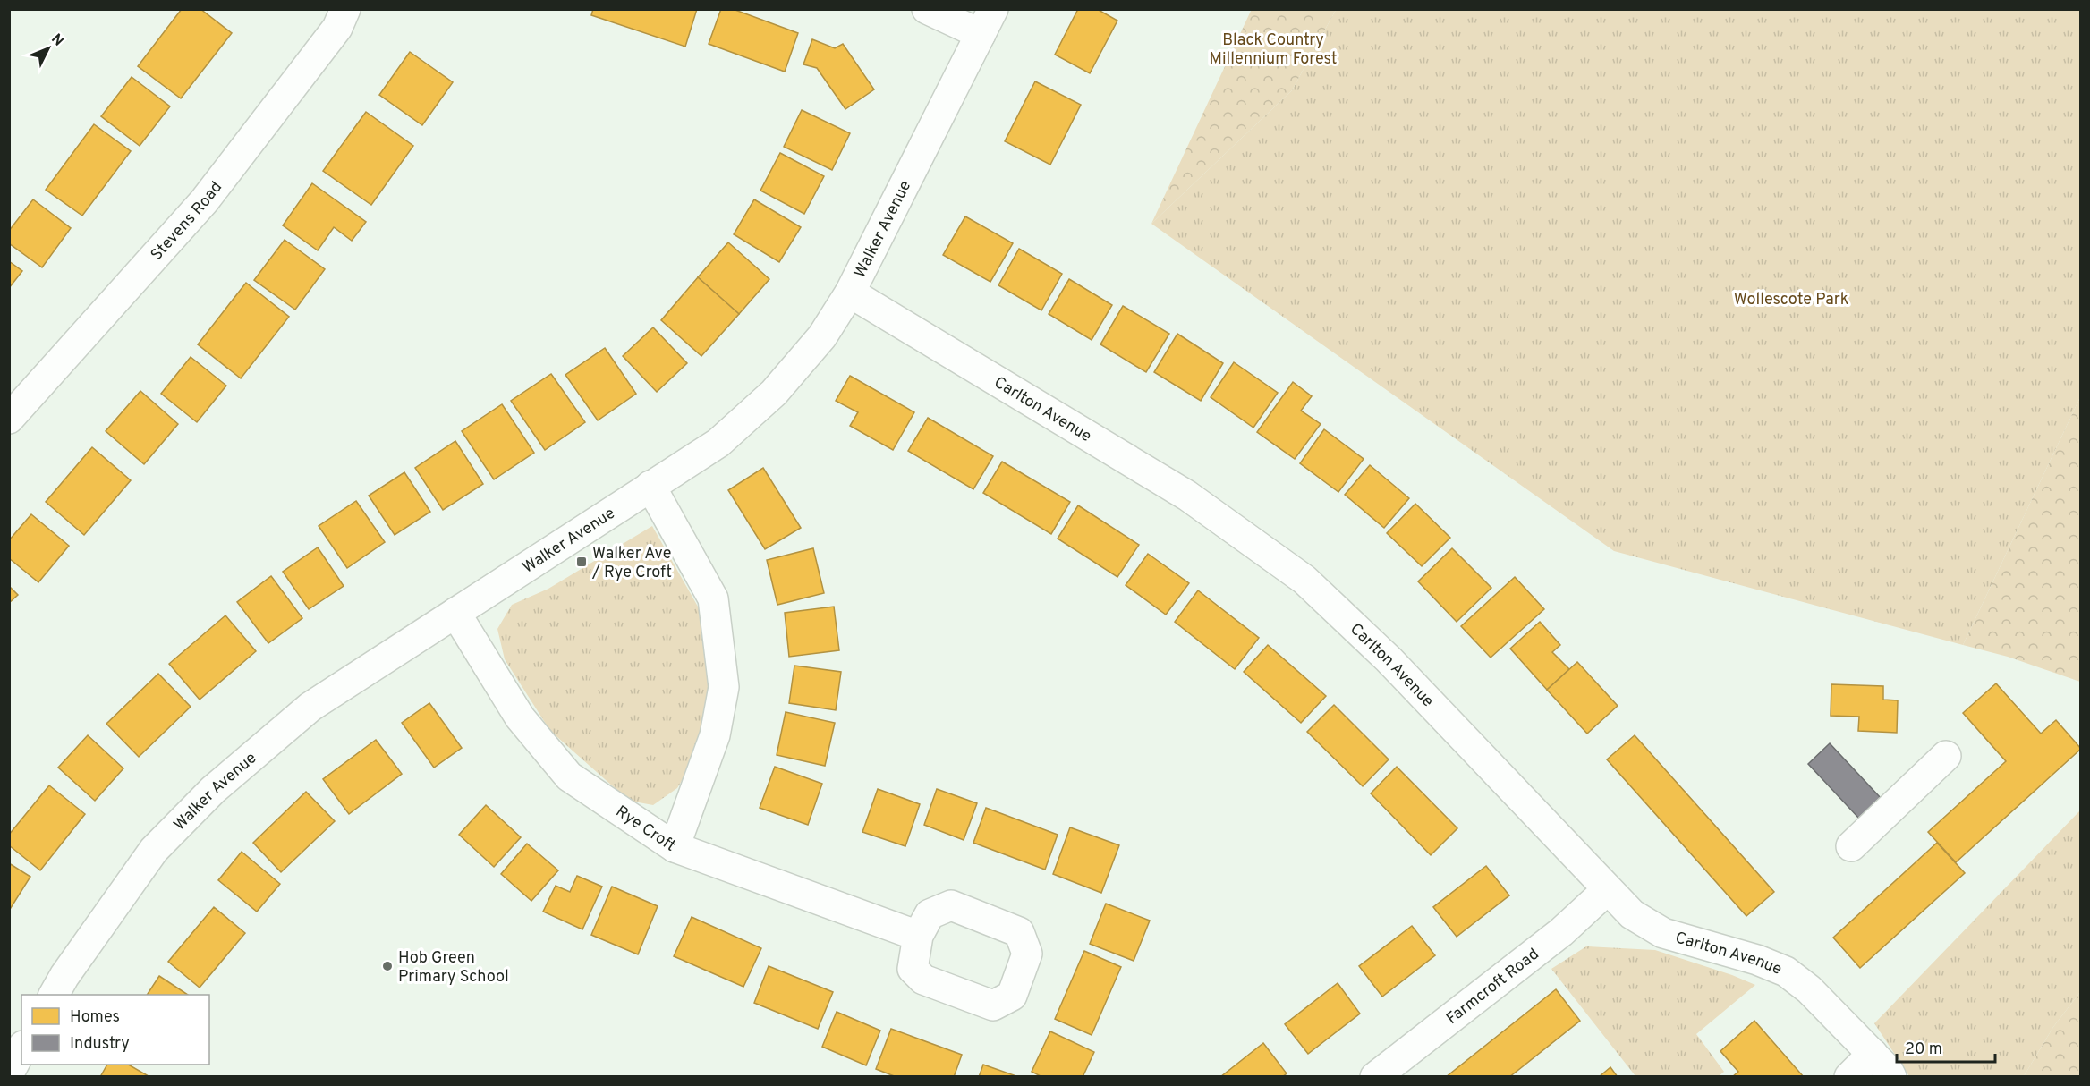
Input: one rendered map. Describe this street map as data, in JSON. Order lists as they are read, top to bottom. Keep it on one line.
{"streets":{"street":["Stevens Road","Walker Avenue","Carlton Avenue","Rye Croft","Farmcroft Road"]},"crossings":[["Walker Avenue","Carlton Avenue"],["Walker Avenue","Rye Croft"],["Carlton Avenue","Farmcroft Road"]],"parks":["Black Country Millennium Forest","Wollescote Park"],"places":{"transit":["Walker Ave / Rye Croft"],"other":["Hob Green Primary School"]},"legend":["Homes","Industry"],"scale_bar":"20 m","north":"top right"}
